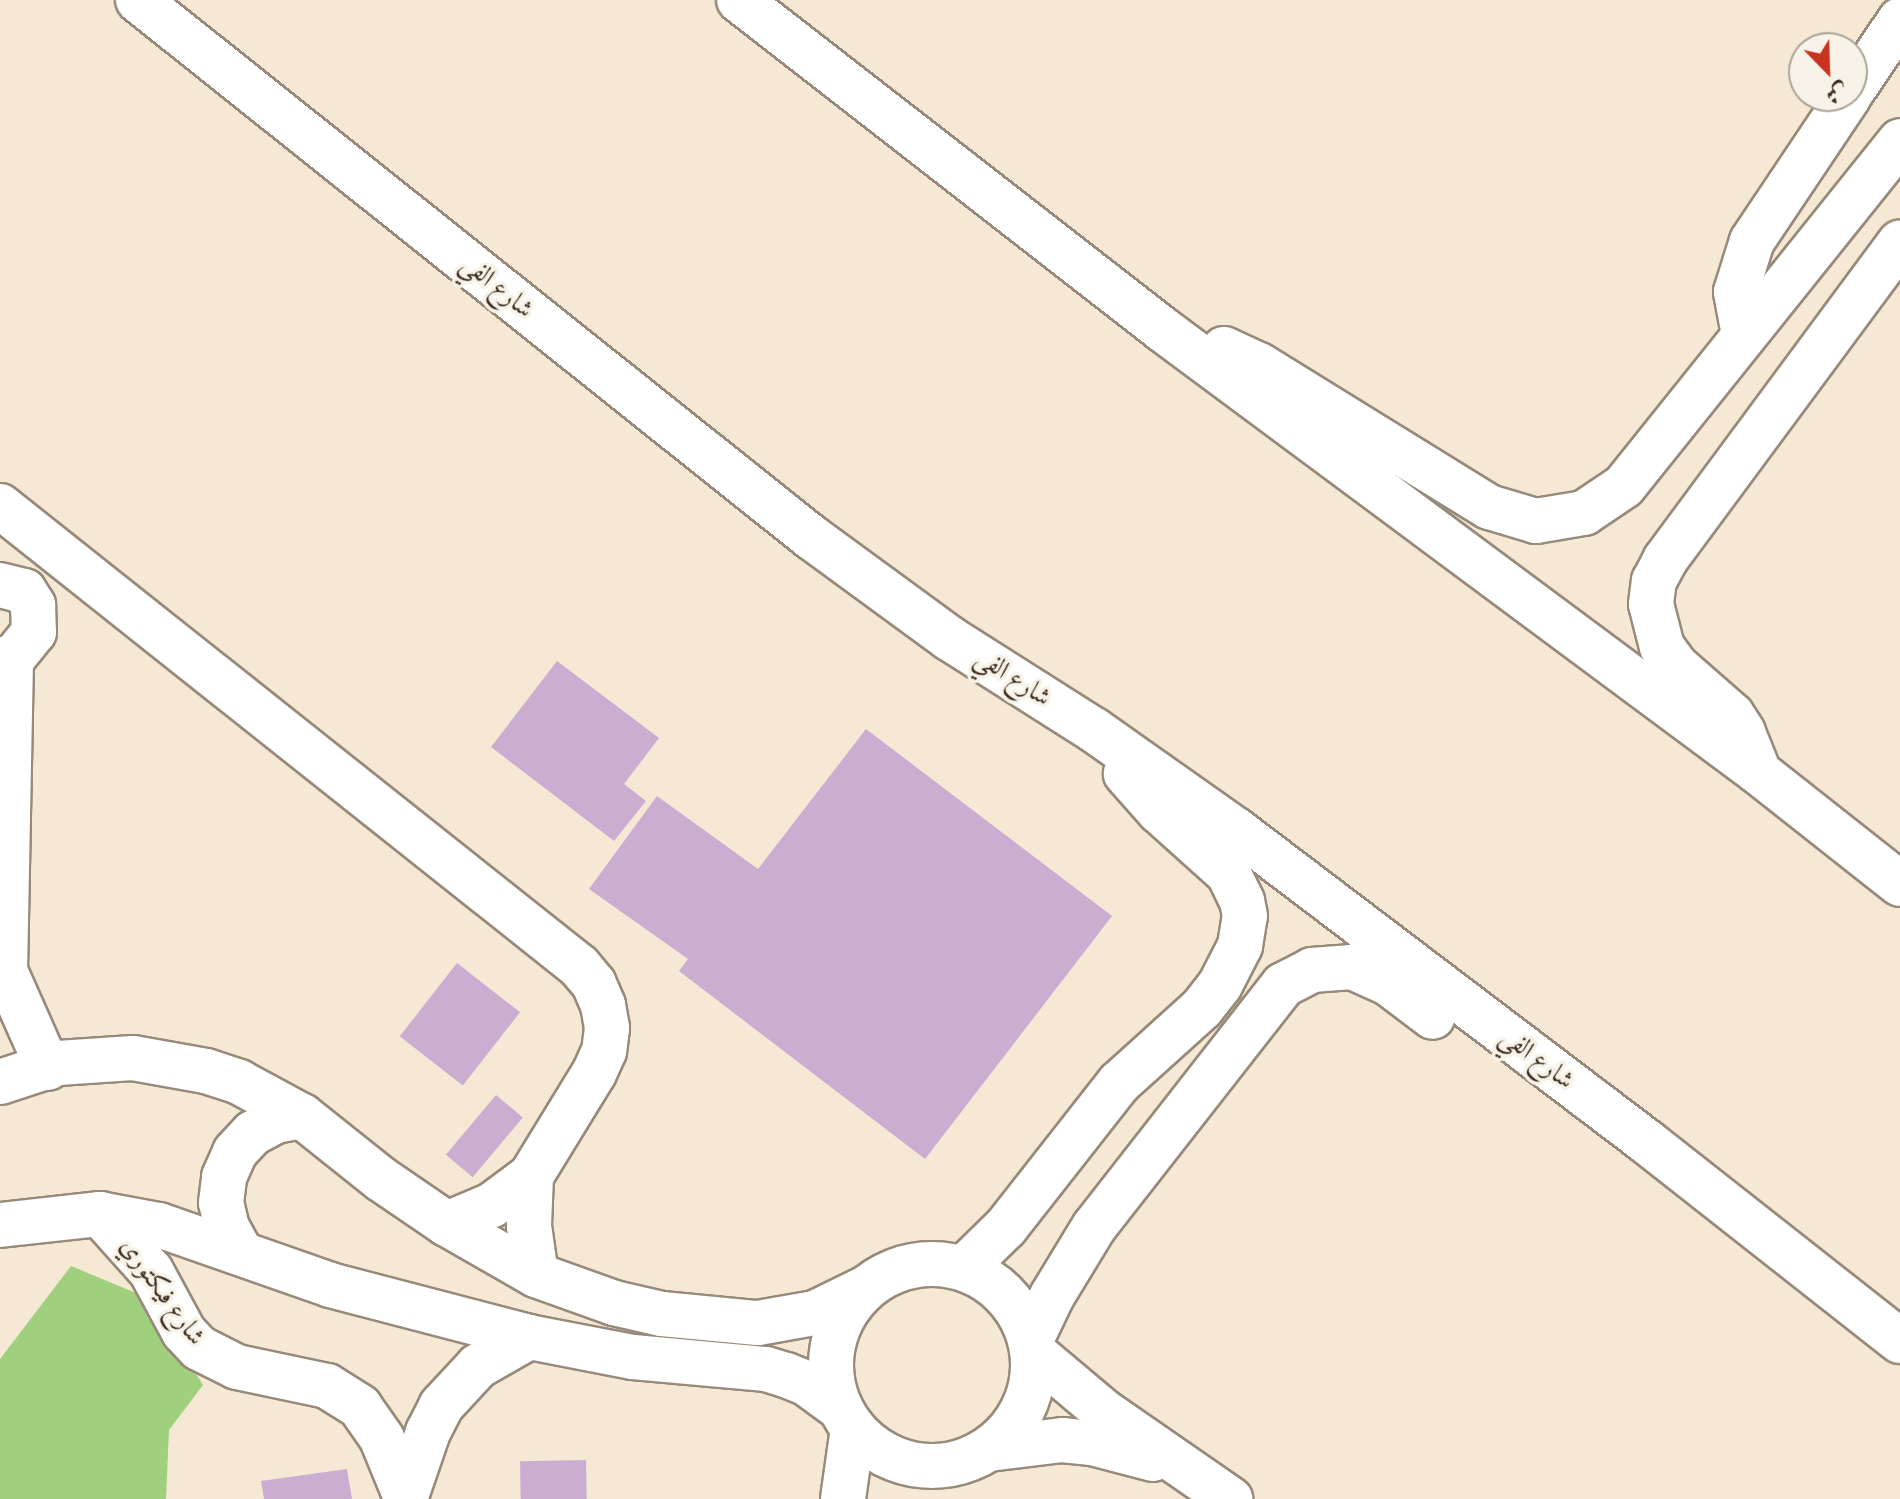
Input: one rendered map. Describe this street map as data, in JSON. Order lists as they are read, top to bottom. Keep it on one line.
{"streets":{"street":["شارع الفي","شارع فيكتوري"]},"north":"bottom right"}
